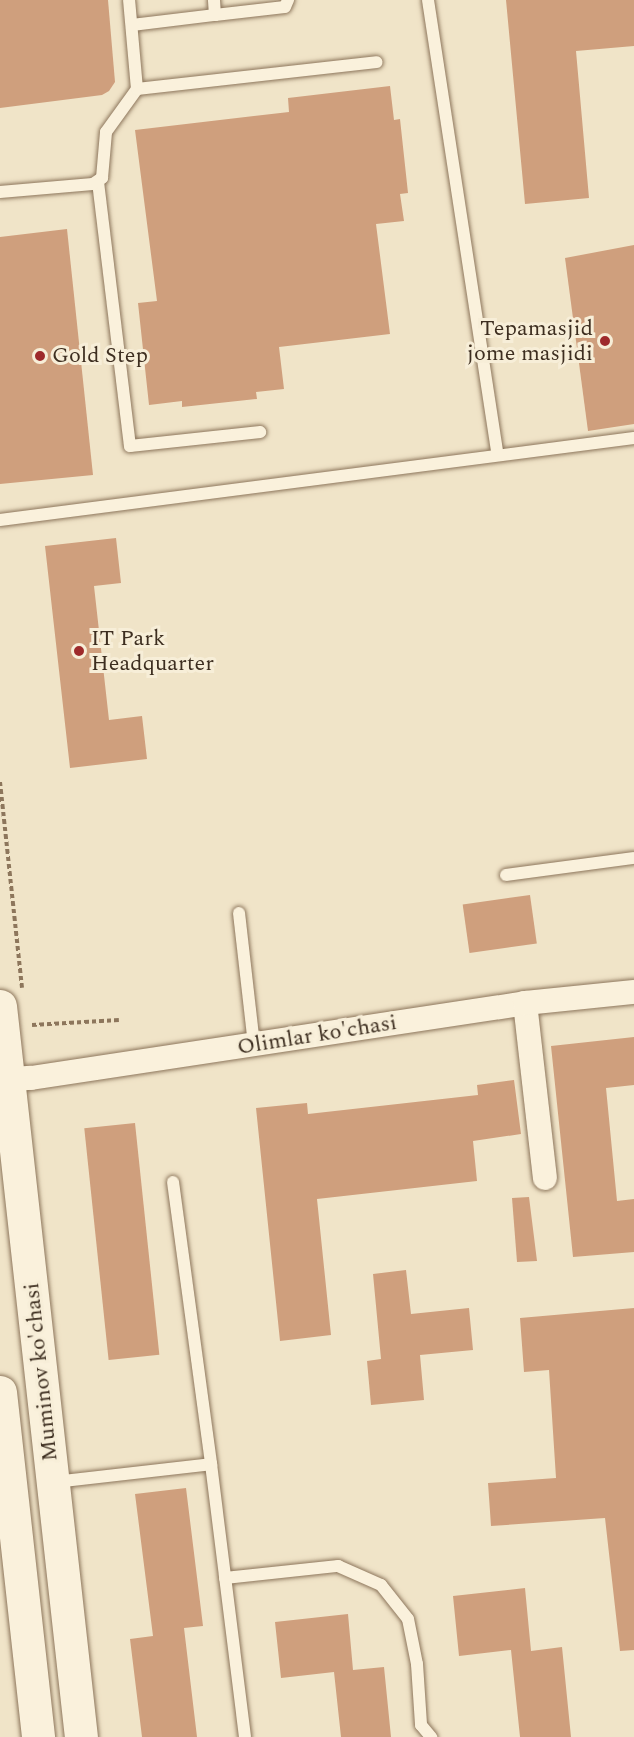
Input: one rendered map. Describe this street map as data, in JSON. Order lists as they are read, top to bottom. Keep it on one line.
{"streets":{"main road":["Muminov ko'chasi"],"street":["Olimlar ko'chasi"]},"crossings":[["Olimlar ko'chasi","Muminov ko'chasi"]],"places":["Tepamasjid jome masjidi","Gold Step","IT Park Headquarter"]}
